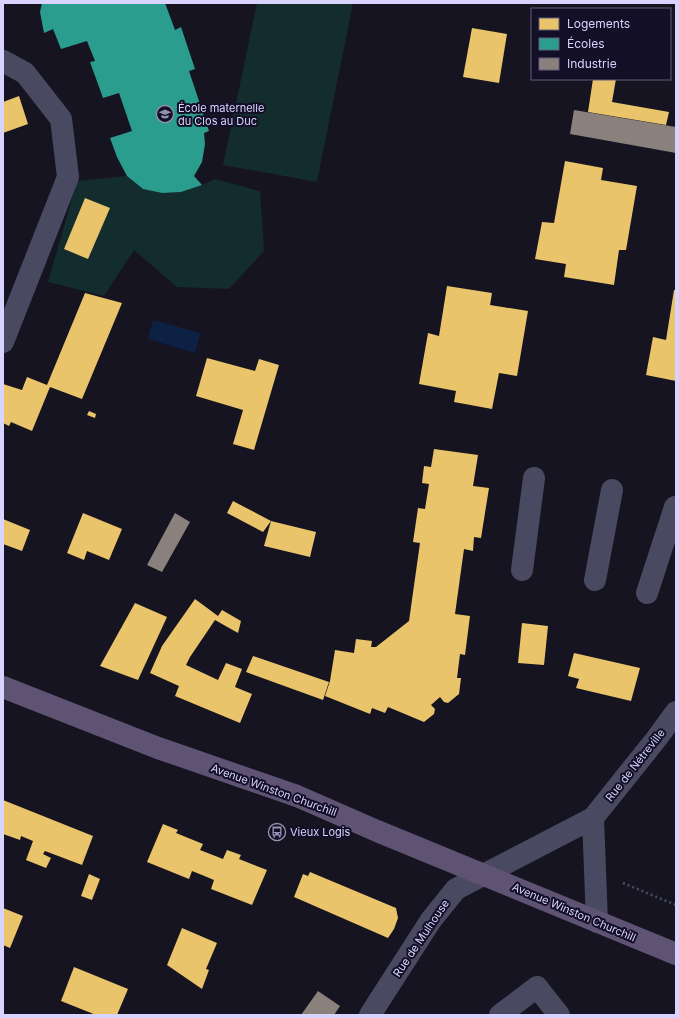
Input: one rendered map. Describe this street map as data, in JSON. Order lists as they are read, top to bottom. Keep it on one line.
{"streets":{"main road":["Avenue Winston Churchill"],"street":["Rue de Nétreville","Rue de Mulhouse"]},"crossings":[["Rue de Nétreville","Avenue Winston Churchill"],["Rue de Nétreville","Rue de Mulhouse"],["Avenue Winston Churchill","Rue de Mulhouse"]],"places":{"school or university":["École maternelle du Clos au Duc"],"bus stop":["Vieux Logis"]},"legend":["Logements","Écoles","Industrie"]}
